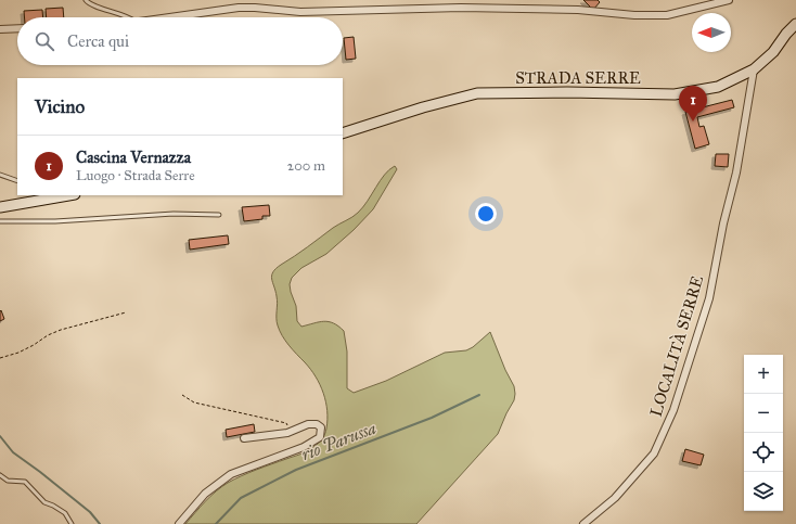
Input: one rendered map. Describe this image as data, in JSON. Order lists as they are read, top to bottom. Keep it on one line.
{"streets":{"main road":["STRADA SERRE"],"street":["LOCALITÀ SERRE"]},"crossings":[["STRADA SERRE","LOCALITÀ SERRE"]],"water":["rio Parussa"],"north":"left","page":{"search":"Cerca qui","heading":"Vicino","pins":"1","list":[{"mark":"1","name":"Cascina Vernazza","note":"Luogo · Strada Serre","value":"200 m"}],"map_buttons":["+","−"]}}
